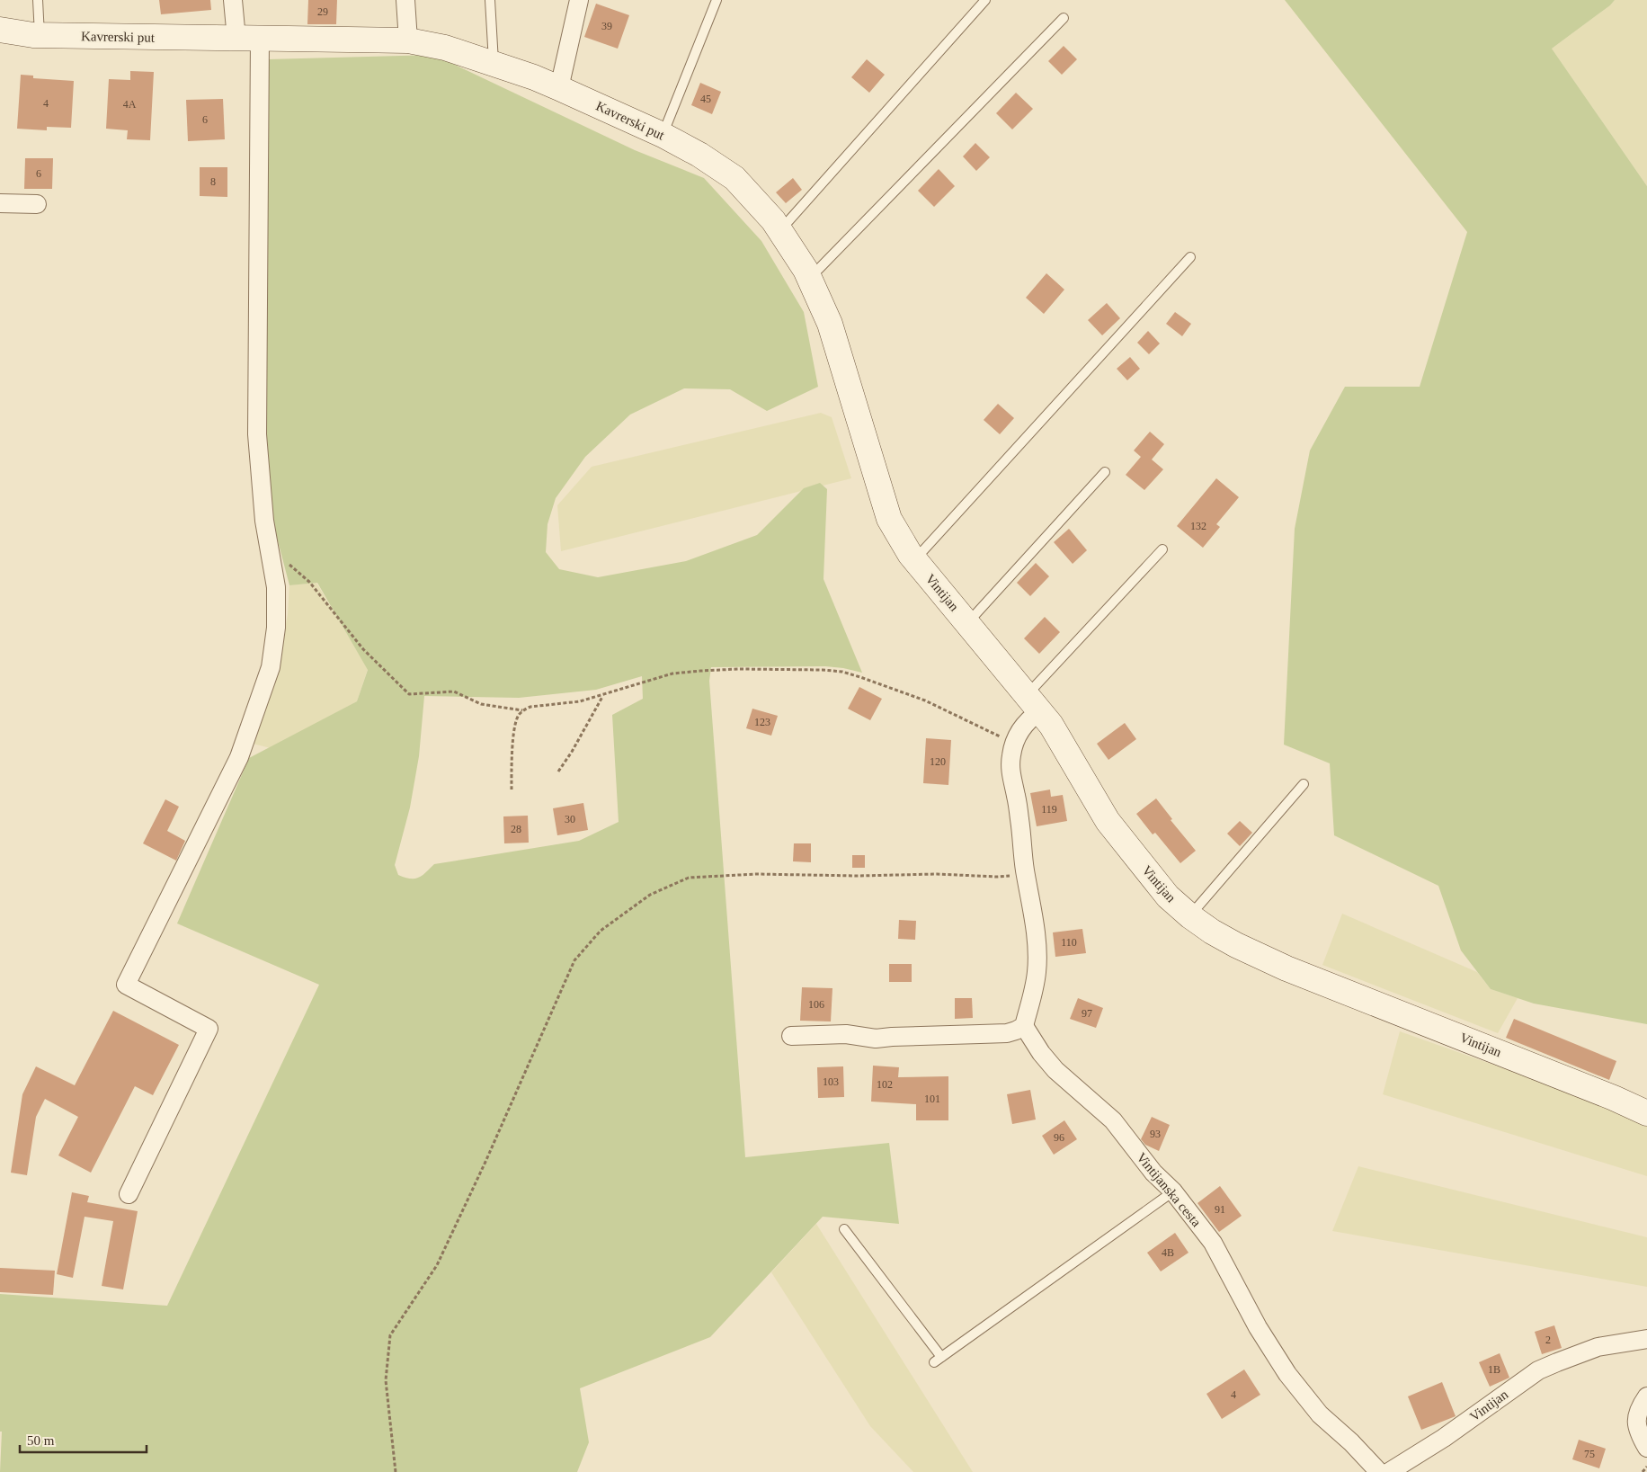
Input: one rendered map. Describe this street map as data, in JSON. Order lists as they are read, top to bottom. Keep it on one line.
{"streets":{"main road":["Kavrerski put","Vintijan"],"street":["Vintijanska cesta"]},"crossings":[["Kavrerski put","Vintijan"]],"house_numbers":["29","39","45","4","4A","6","6","8","132","123","120","119","30","28","110","106","97","103","102","101","93","96","91","4B","2","1B","4","75"],"scale_bar":"50 m"}
